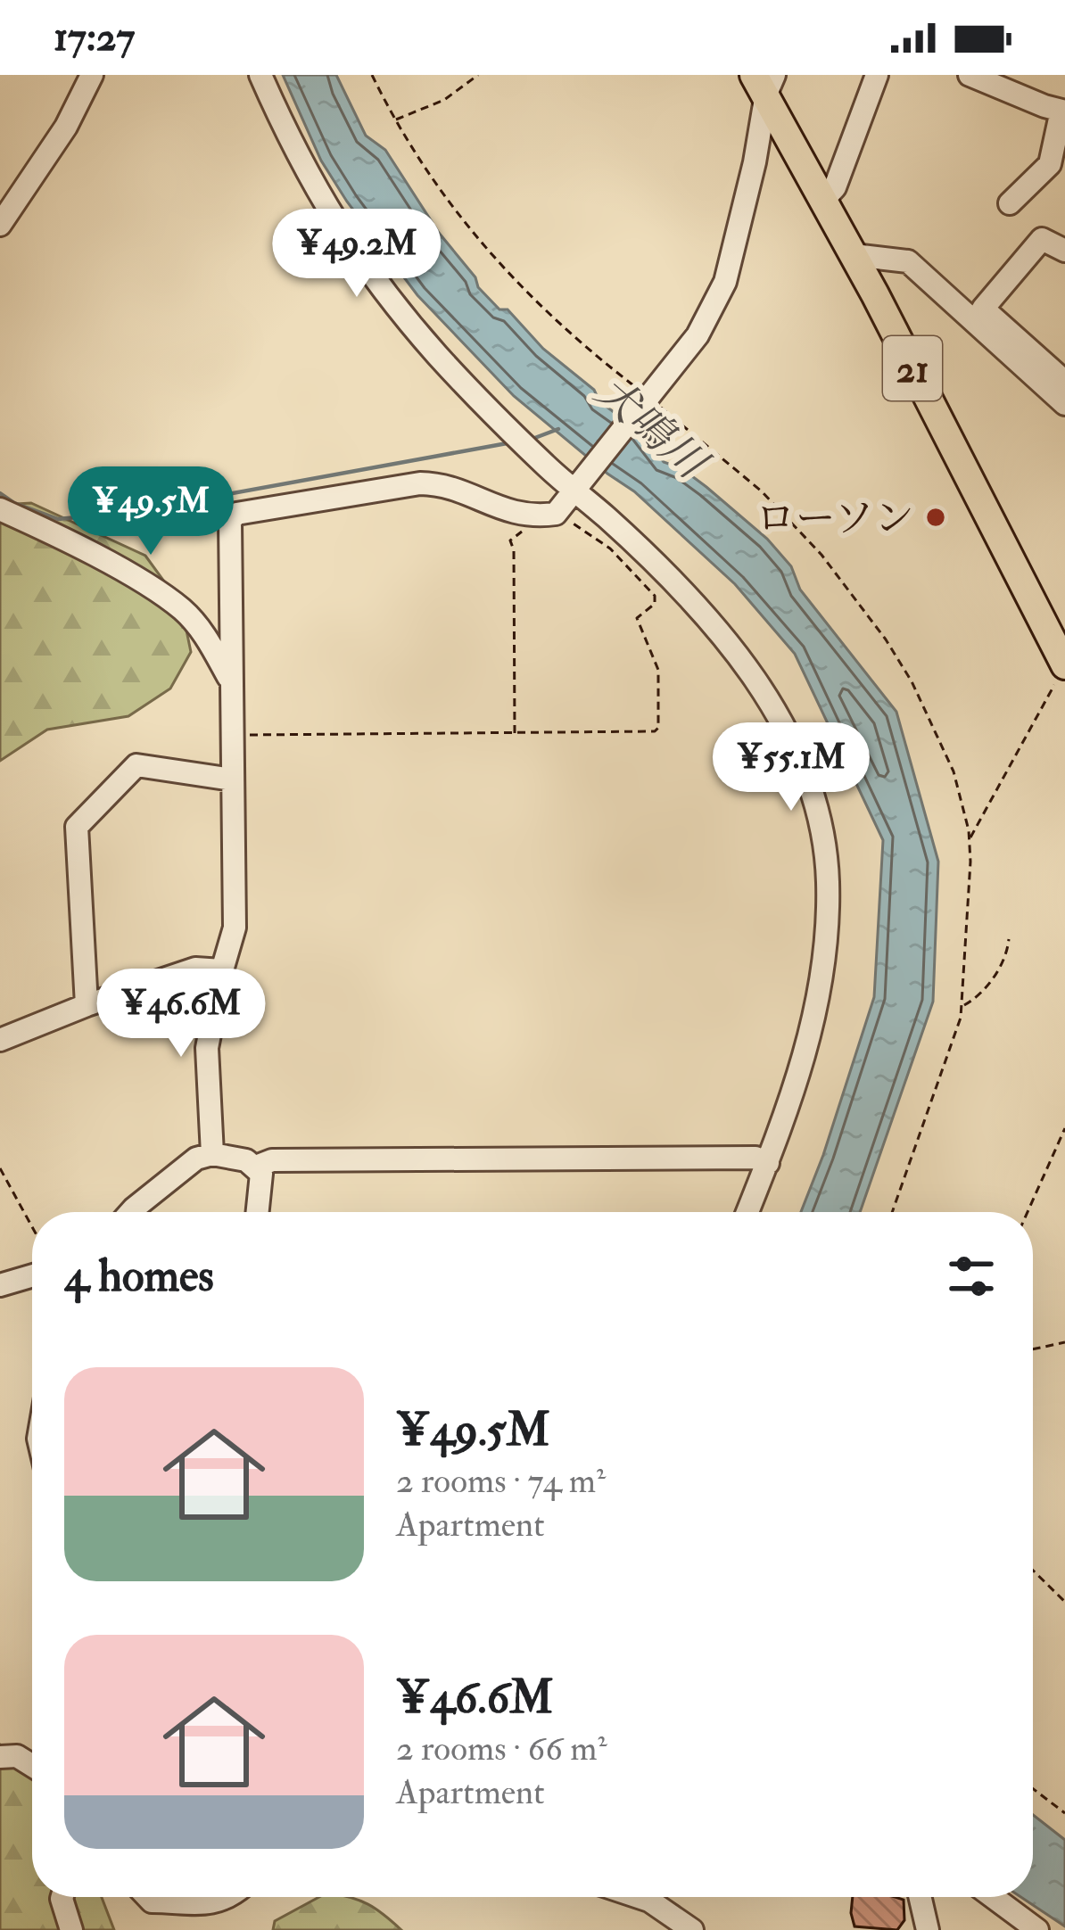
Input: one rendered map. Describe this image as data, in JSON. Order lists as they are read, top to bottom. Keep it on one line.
{"streets":{"main road":["21"]},"water":["犬鳴川"],"places":["ローソン"],"page":{"status":"17:27","price":["¥49.2M","¥49.5M","¥55.1M","¥46.6M"],"heading":"4 homes","list":[{"name":"¥49.5M","note":"2 rooms · 74 m² · Apartment"},{"name":"¥46.6M","note":"2 rooms · 66 m² · Apartment"}]}}
